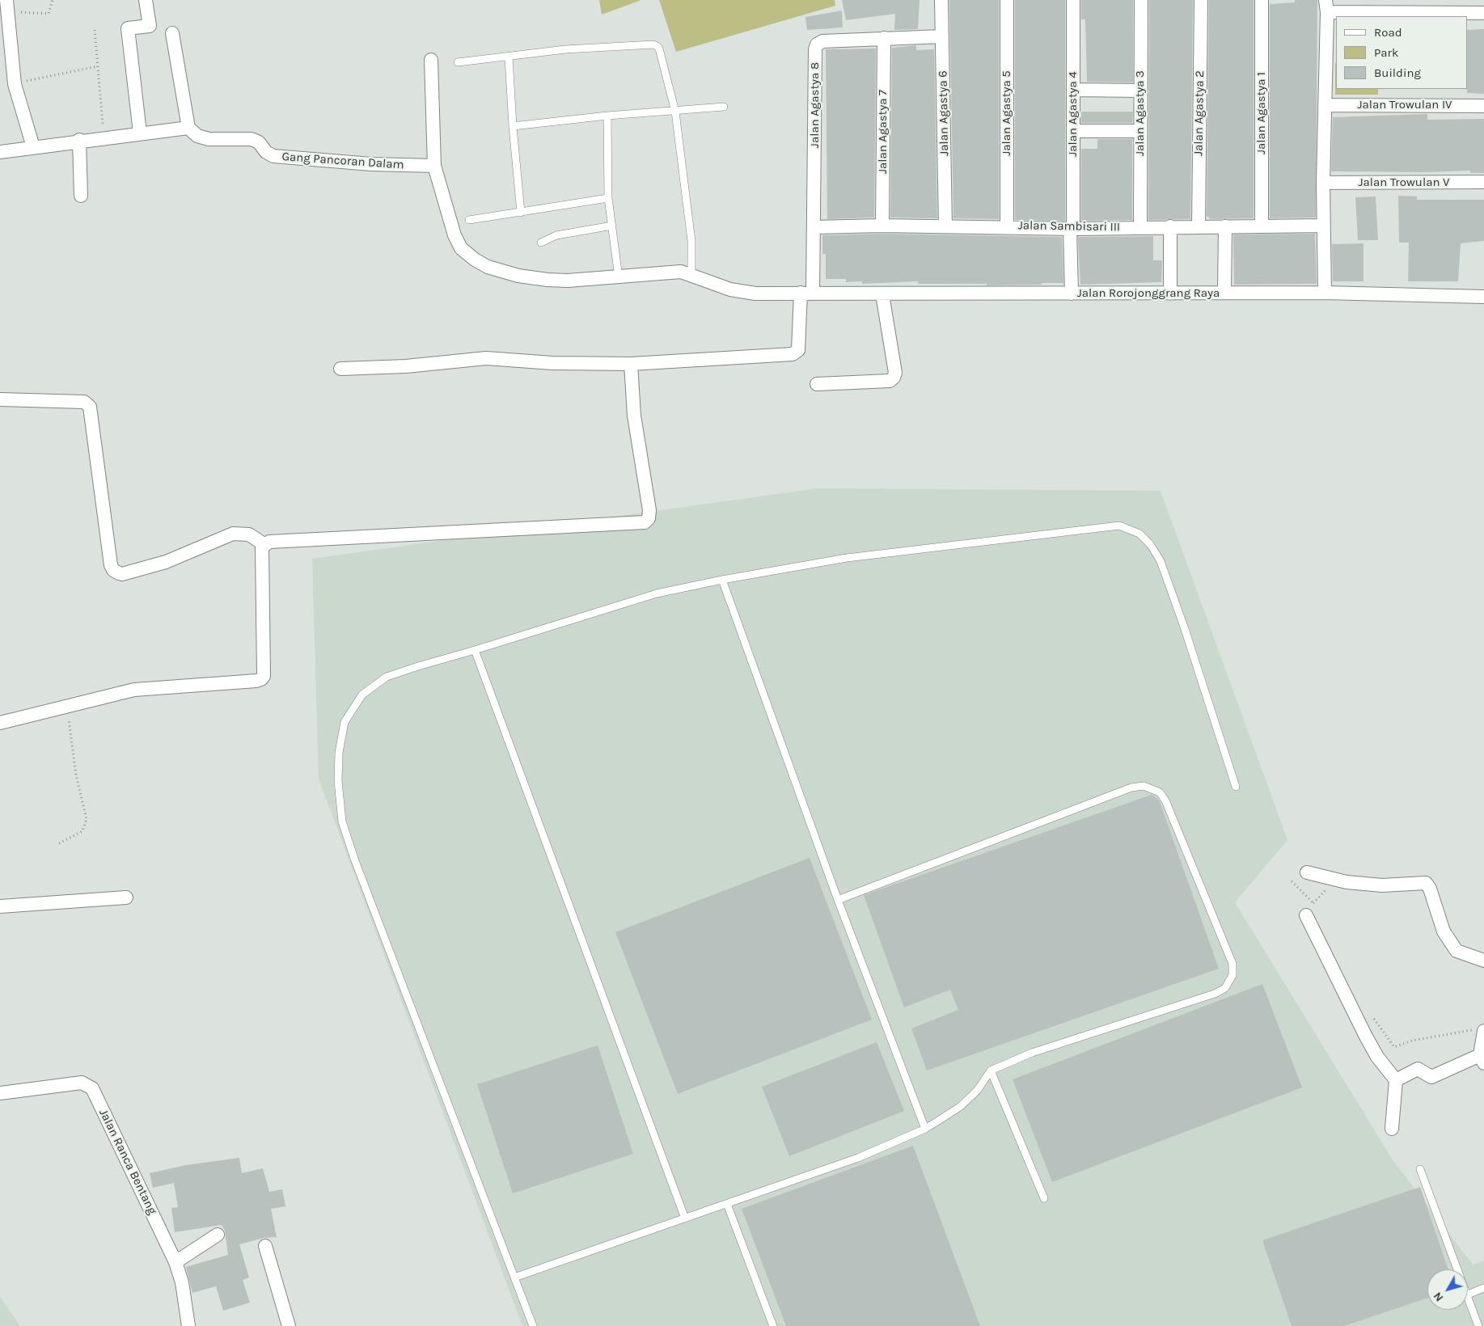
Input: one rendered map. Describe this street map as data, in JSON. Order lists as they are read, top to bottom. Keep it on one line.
{"streets":{"street":["Jalan Agastya 8","Jalan Trowulan IV","Jalan Agastya 6","Jalan Agastya 5","Jalan Agastya 3","Jalan Agastya 2","Jalan Agastya 1","Jalan Agastya 4","Jalan Agastya 7","Gang Pancoran Dalam","Jalan Trowulan V","Jalan Sambisari III","Jalan Rorojonggrang Raya","Jalan Ranca Bentang"]},"crossings":[["Jalan Agastya 8","Jalan Agastya 6"],["Jalan Agastya 8","Jalan Agastya 7"],["Jalan Agastya 8","Jalan Sambisari III"],["Jalan Agastya 8","Jalan Rorojonggrang Raya"],["Jalan Agastya 6","Jalan Sambisari III"],["Jalan Agastya 5","Jalan Sambisari III"],["Jalan Agastya 3","Jalan Sambisari III"],["Jalan Agastya 2","Jalan Sambisari III"],["Jalan Agastya 1","Jalan Sambisari III"],["Jalan Agastya 4","Jalan Sambisari III"],["Jalan Agastya 4","Jalan Rorojonggrang Raya"],["Jalan Agastya 7","Jalan Sambisari III"],["Gang Pancoran Dalam","Jalan Rorojonggrang Raya"]],"legend":["Road","Park","Building"],"north":"bottom left"}
